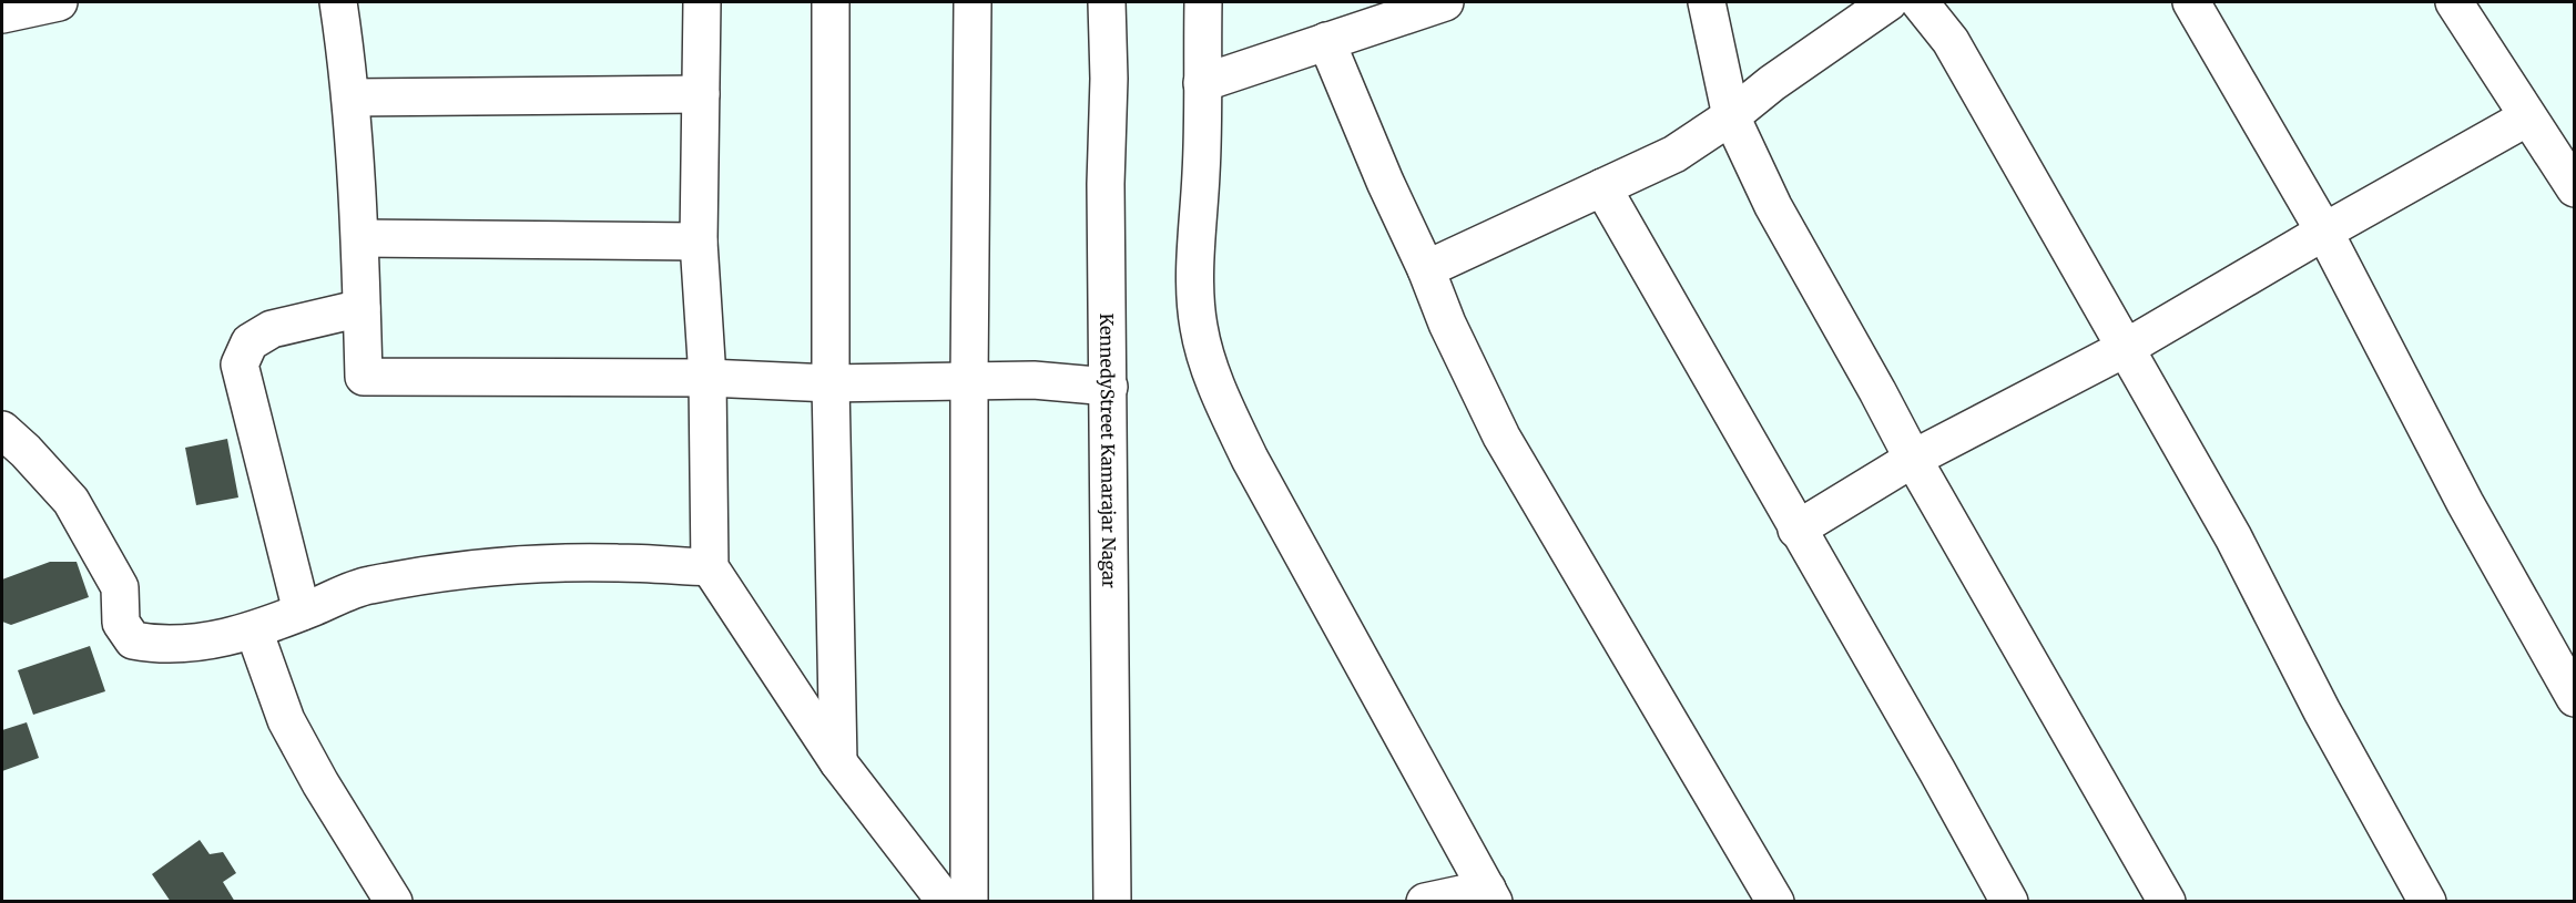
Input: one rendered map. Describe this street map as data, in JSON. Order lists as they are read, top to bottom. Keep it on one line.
{"streets":{"street":["KennedyStreet Kamarajar Nagar"]}}
